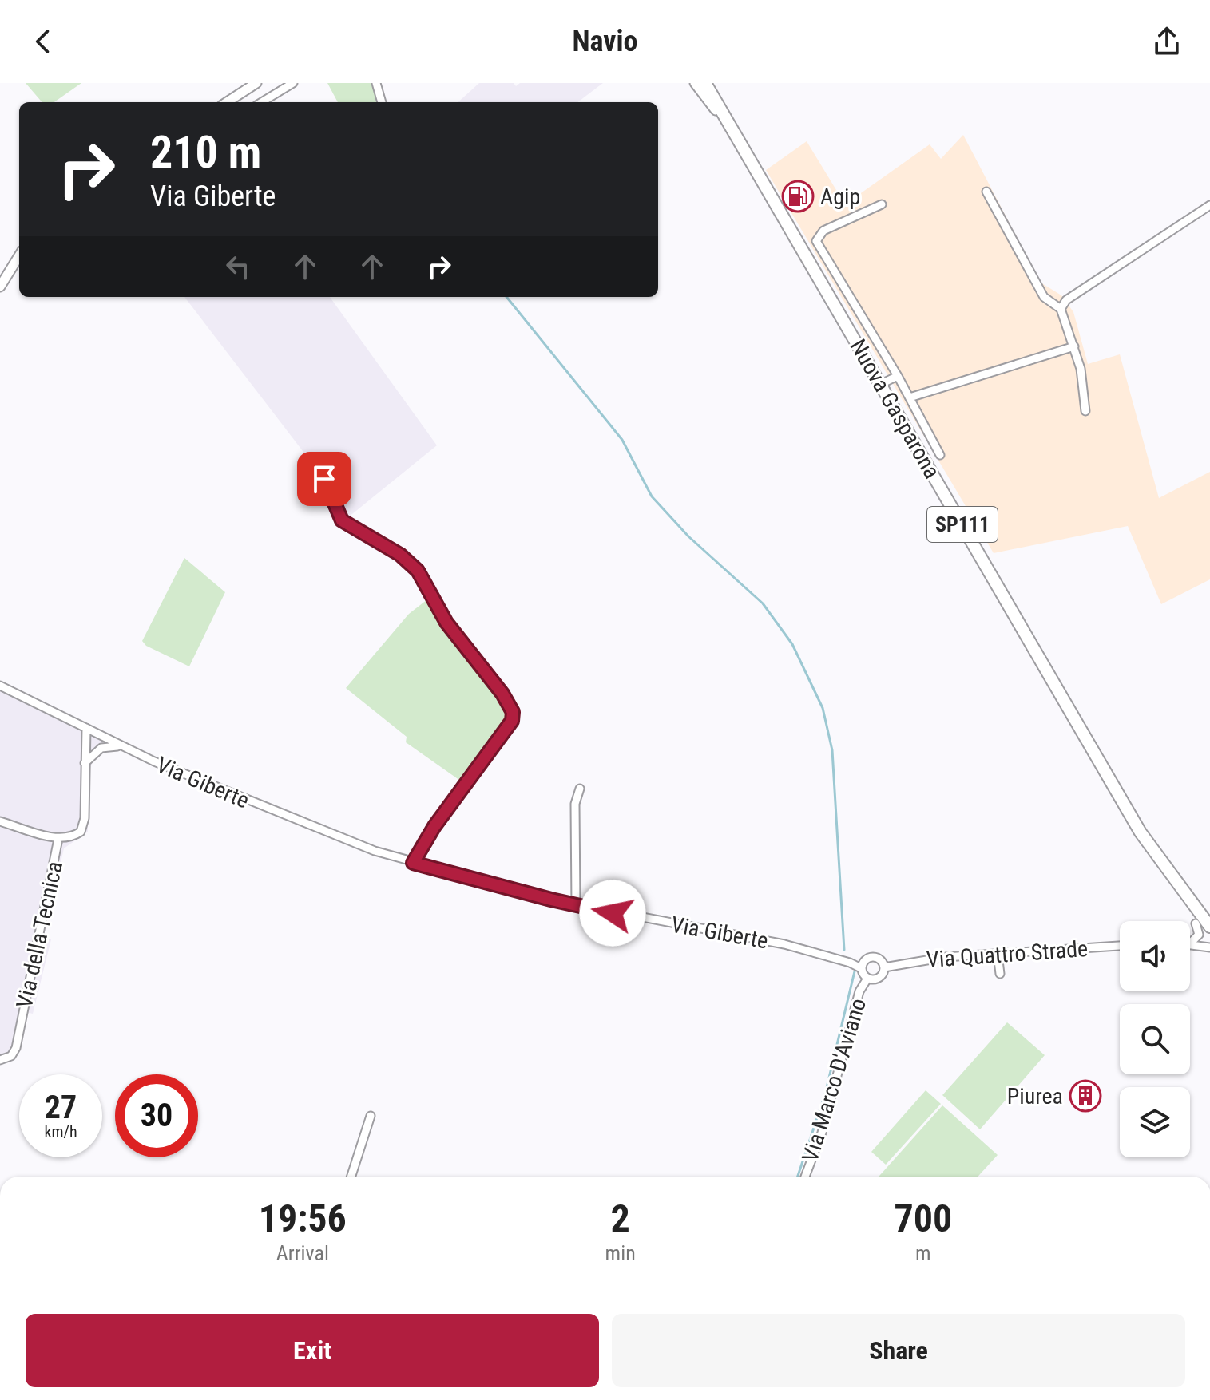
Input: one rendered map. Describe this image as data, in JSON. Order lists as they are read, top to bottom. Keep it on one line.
{"streets":{"main road":["Nuova Gasparona","SP111"],"street":["Via Giberte","Via della Tecnica","Via Quattro Strade","Via Marco D'Aviano"]},"crossings":[["Via Giberte","Via Quattro Strade"],["Via Giberte","Via Marco D'Aviano"],["Via Quattro Strade","Via Marco D'Aviano"]],"places":{"fuel station":["Agip"],"building":["Piurea"]},"page":{"header":"Navio","turn":["210 m","Via Giberte"],"speed":"27 km/h","limit":"30","eta":["19:56","Arrival","2","min","700","m"],"buttons":["Exit","Share"]}}
